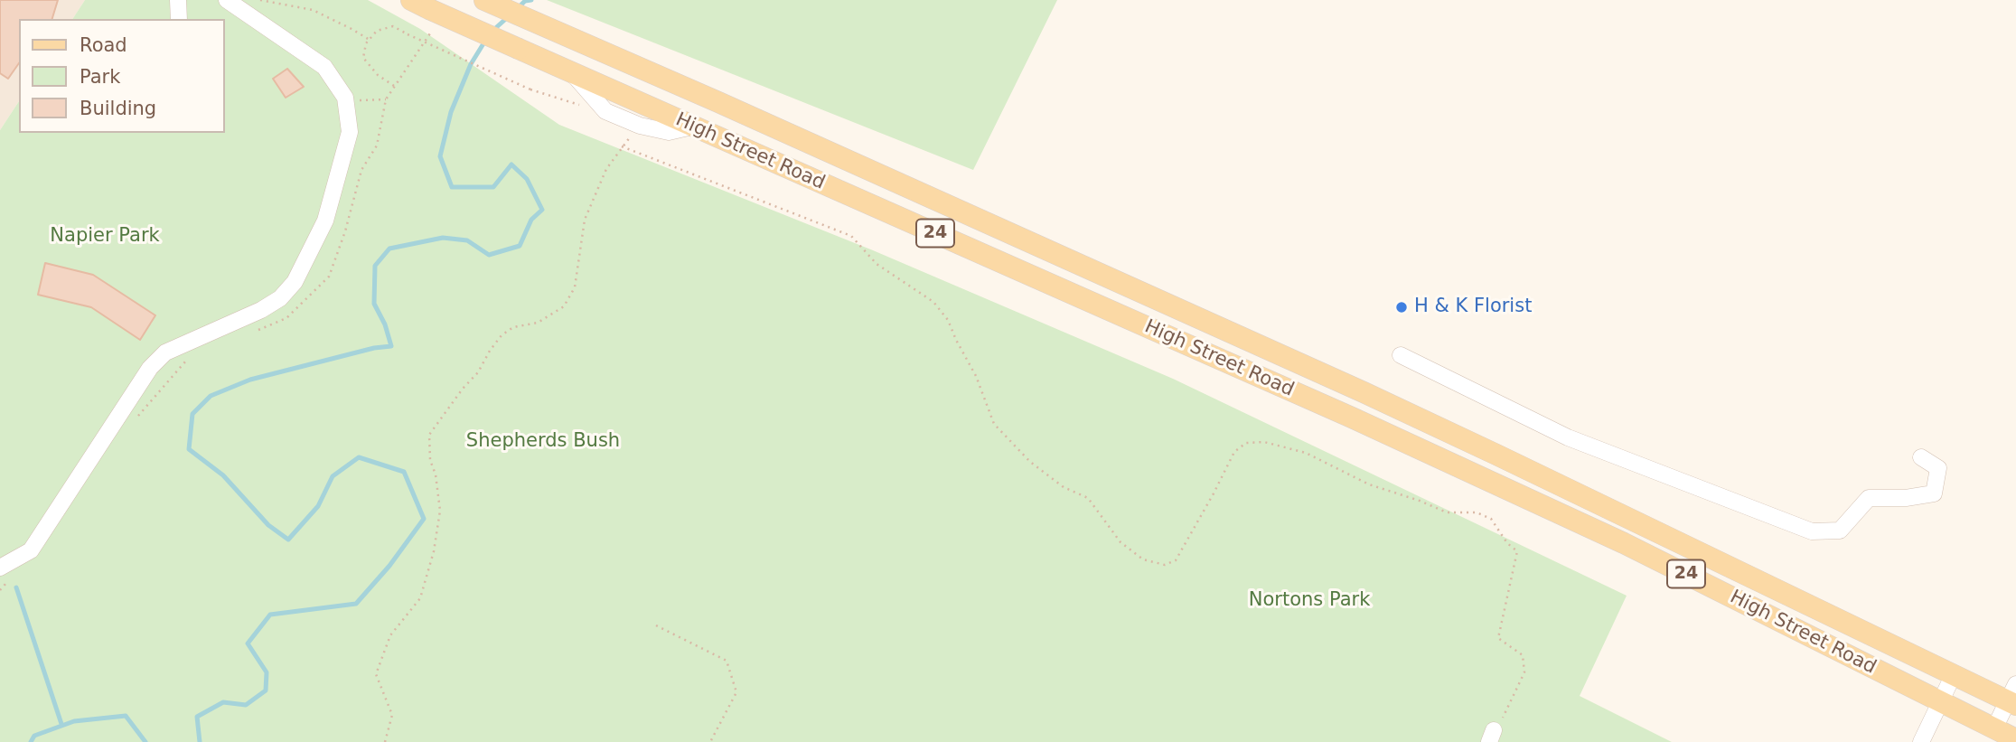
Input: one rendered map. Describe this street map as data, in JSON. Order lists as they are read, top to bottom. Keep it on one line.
{"streets":{"main road":["High Street Road","24"]},"parks":["Napier Park","Shepherds Bush","Nortons Park"],"places":["H & K Florist"],"legend":["Road","Park","Building"]}
